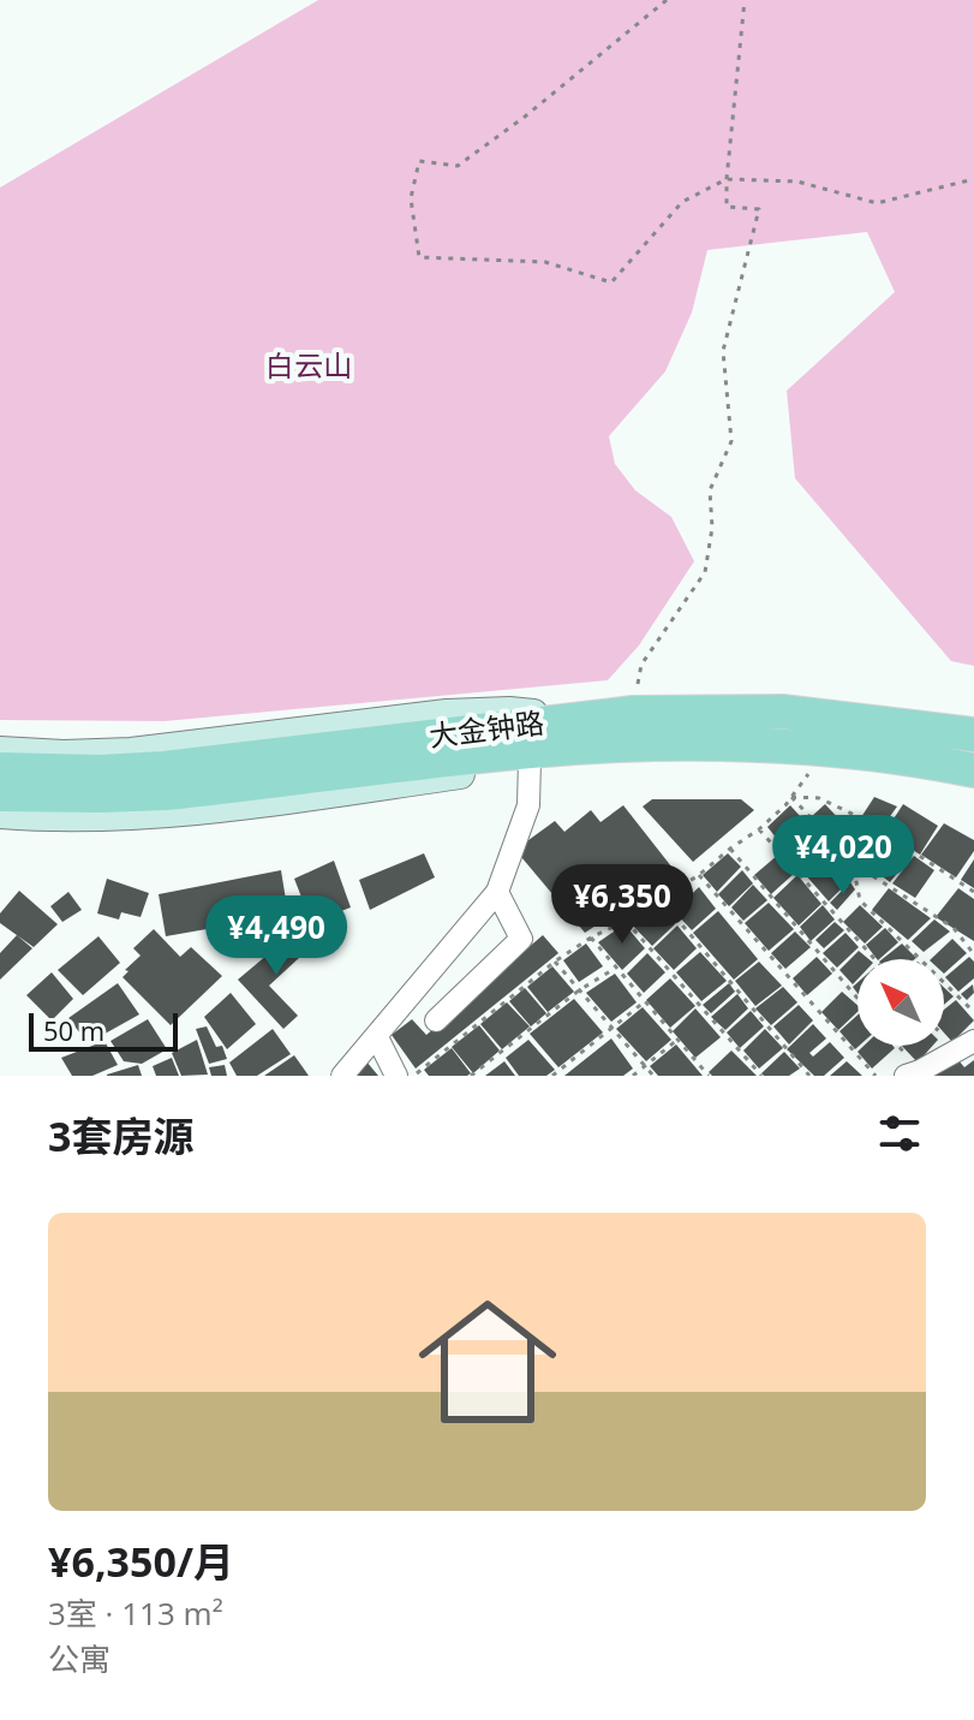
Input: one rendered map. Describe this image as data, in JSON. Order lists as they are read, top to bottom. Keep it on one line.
{"streets":{"main road":["大金钟路"]},"parks":["白云山"],"scale_bar":"50 m","north":"top left","page":{"price":["¥4,020","¥6,350","¥4,490"],"scale":"50 m","heading":"3套房源","list":[{"name":"¥6,350/月","note":"3室 · 113 m² · 公寓"}]}}
